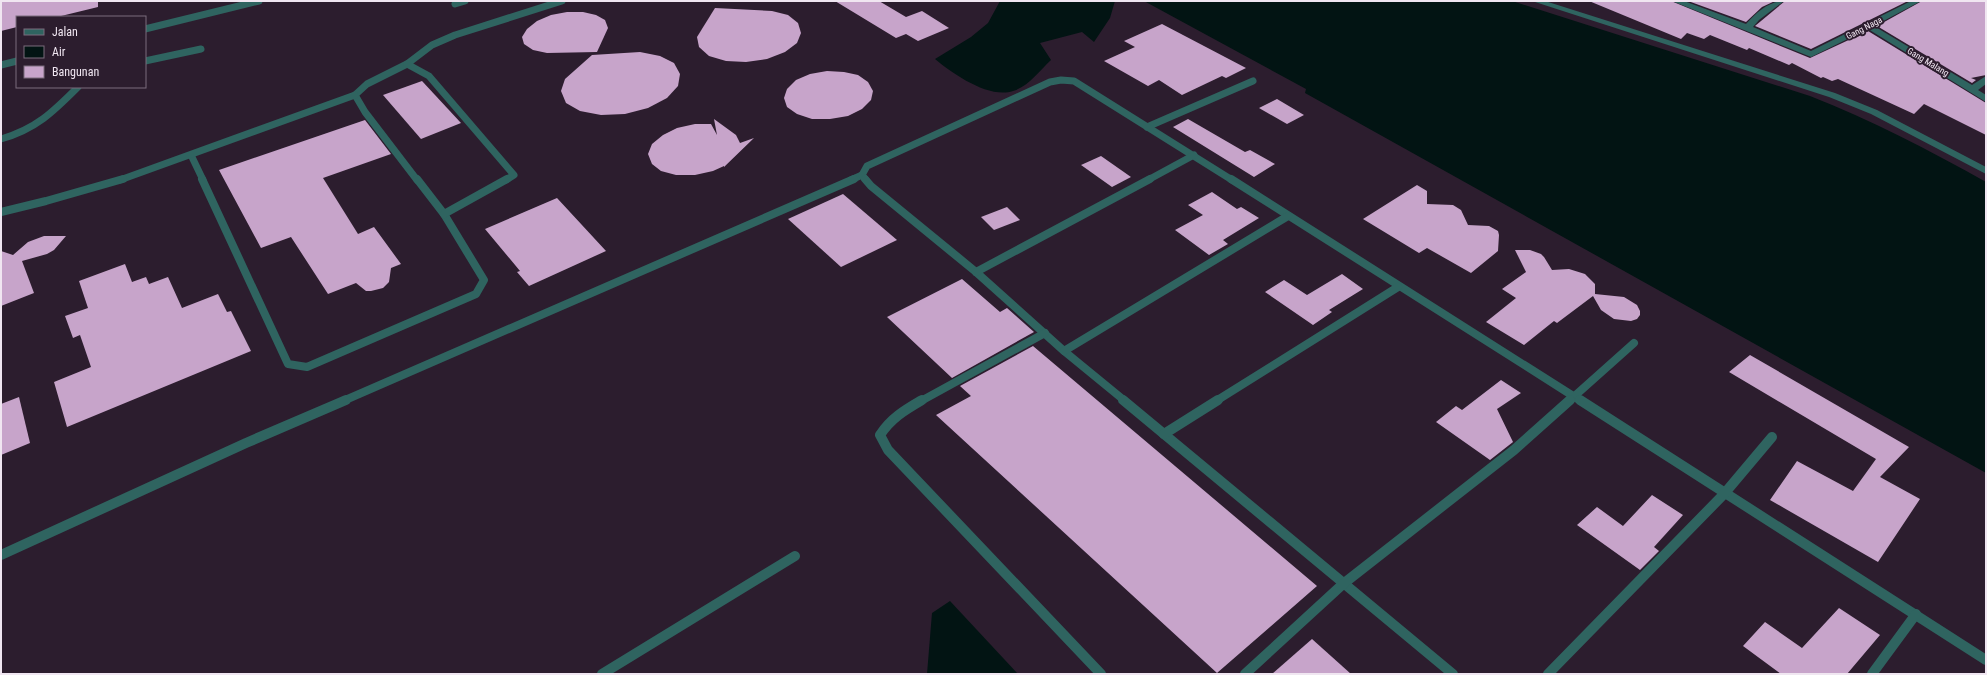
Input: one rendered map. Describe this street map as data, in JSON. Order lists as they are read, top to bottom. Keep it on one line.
{"streets":{"street":["Gang Naga","Gang Malang"]},"crossings":[["Gang Naga","Gang Malang"]],"legend":["Jalan","Air","Bangunan"]}
